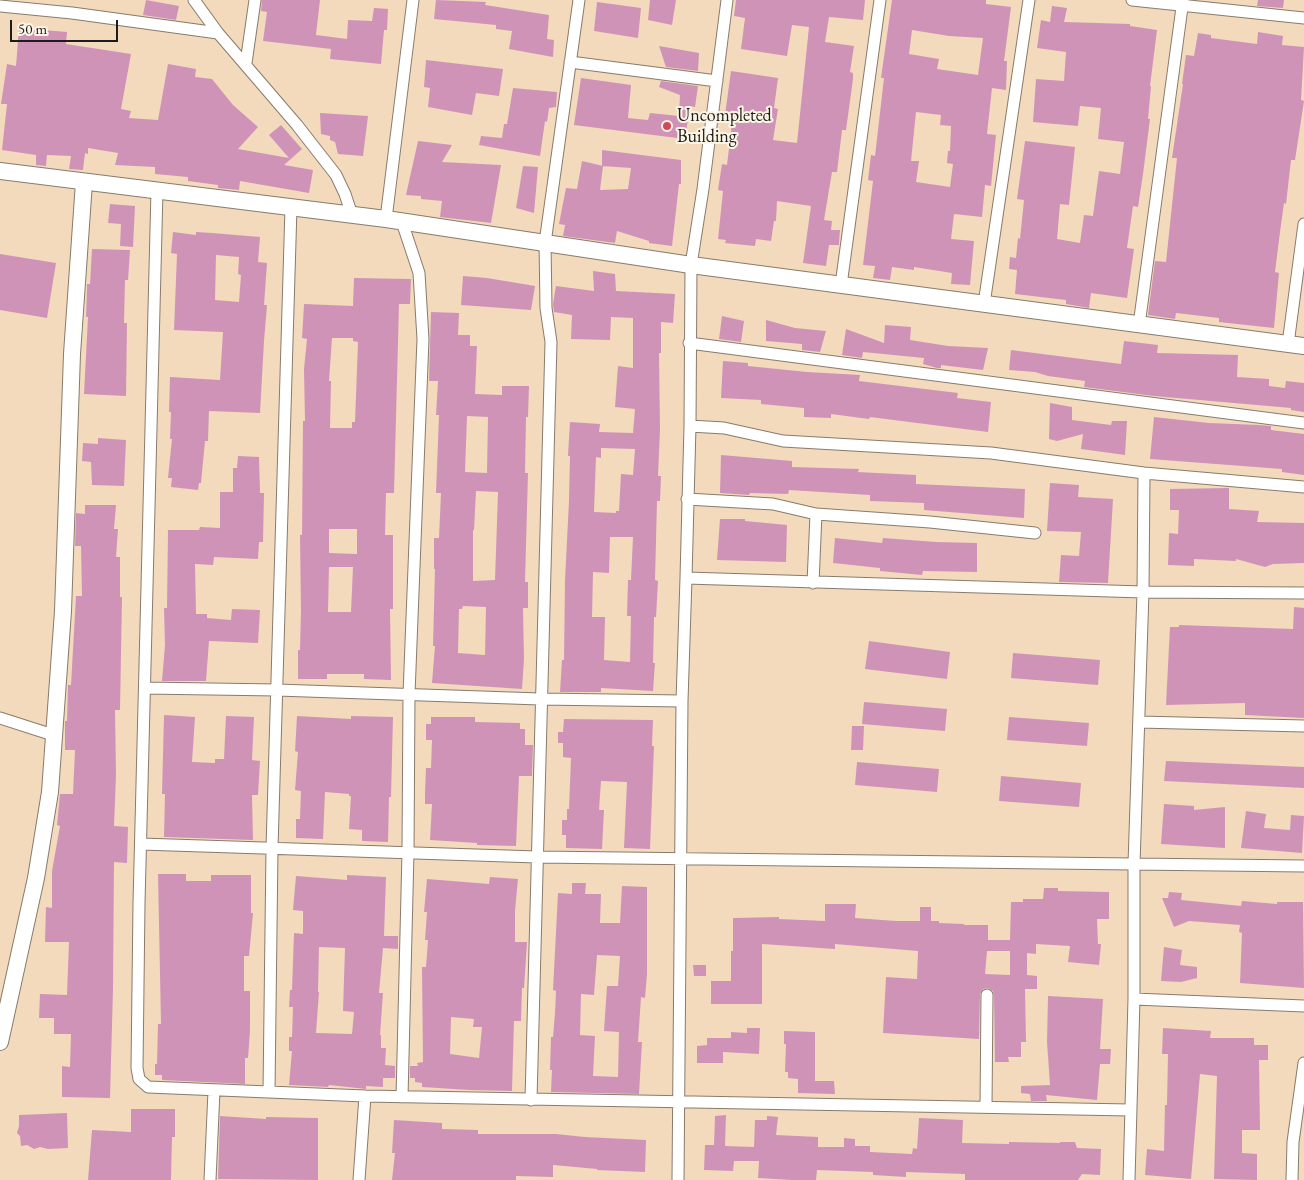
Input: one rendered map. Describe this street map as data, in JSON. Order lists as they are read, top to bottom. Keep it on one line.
{"places":["Uncompleted Building"],"scale_bar":"50 m"}
